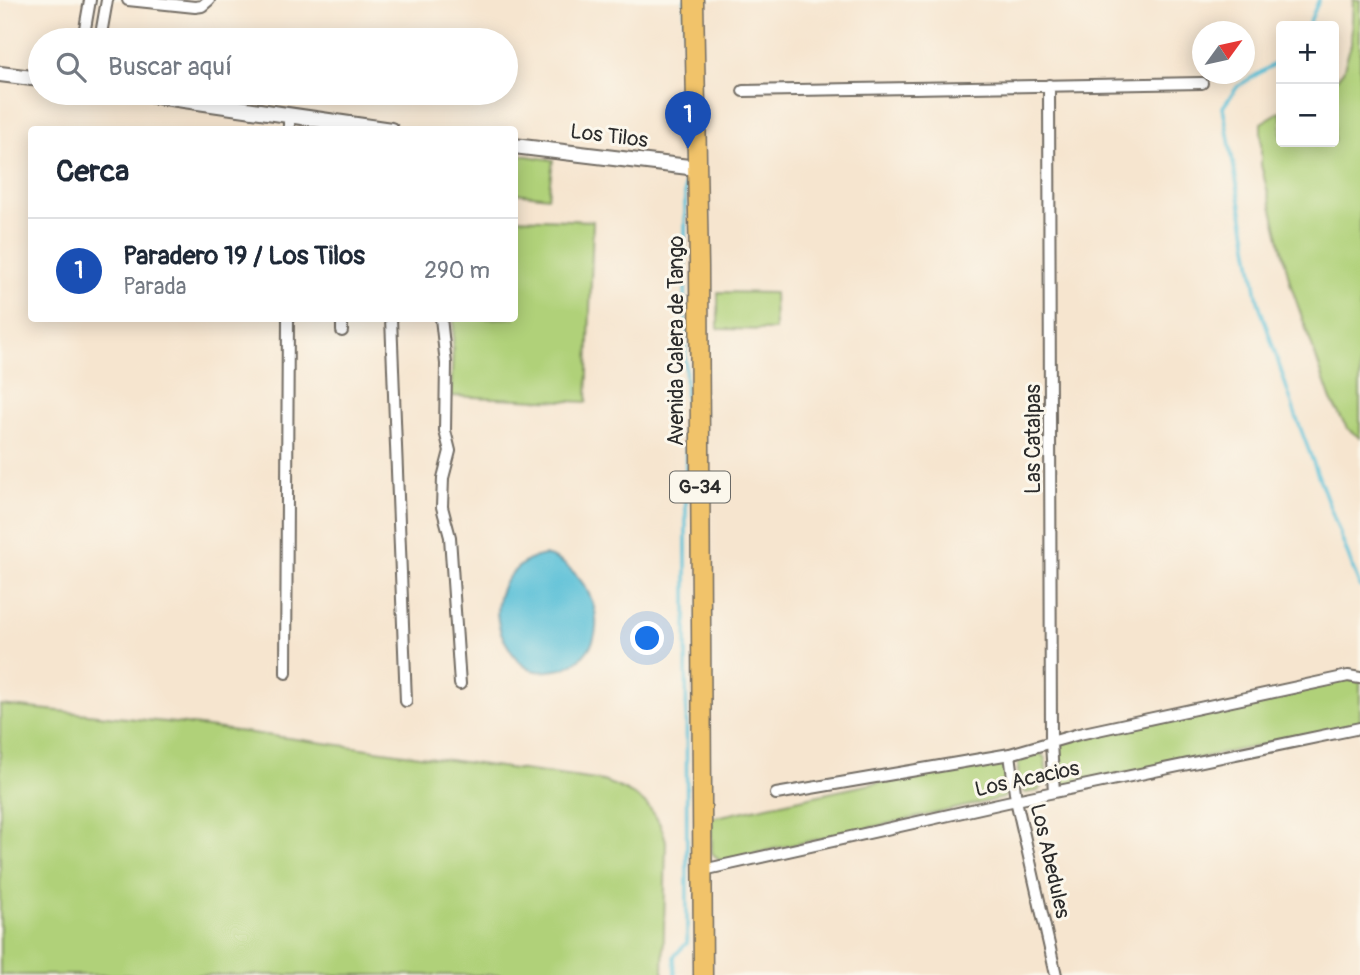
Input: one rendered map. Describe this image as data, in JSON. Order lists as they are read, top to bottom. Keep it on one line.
{"streets":{"main road":["Avenida Calera de Tango","G-34"],"street":["Los Tilos","Las Catalpas","Los Acacios","Los Abedules"]},"crossings":[["Los Tilos","Avenida Calera de Tango"],["Avenida Calera de Tango","Los Acacios"],["Las Catalpas","Los Acacios"],["Los Acacios","Los Abedules"]],"north":"top right","page":{"map_buttons":["+","−"],"search":"Buscar aquí","pins":"1","heading":"Cerca","list":[{"mark":"1","name":"Paradero 19 / Los Tilos","note":"Parada","value":"290 m"}]}}
